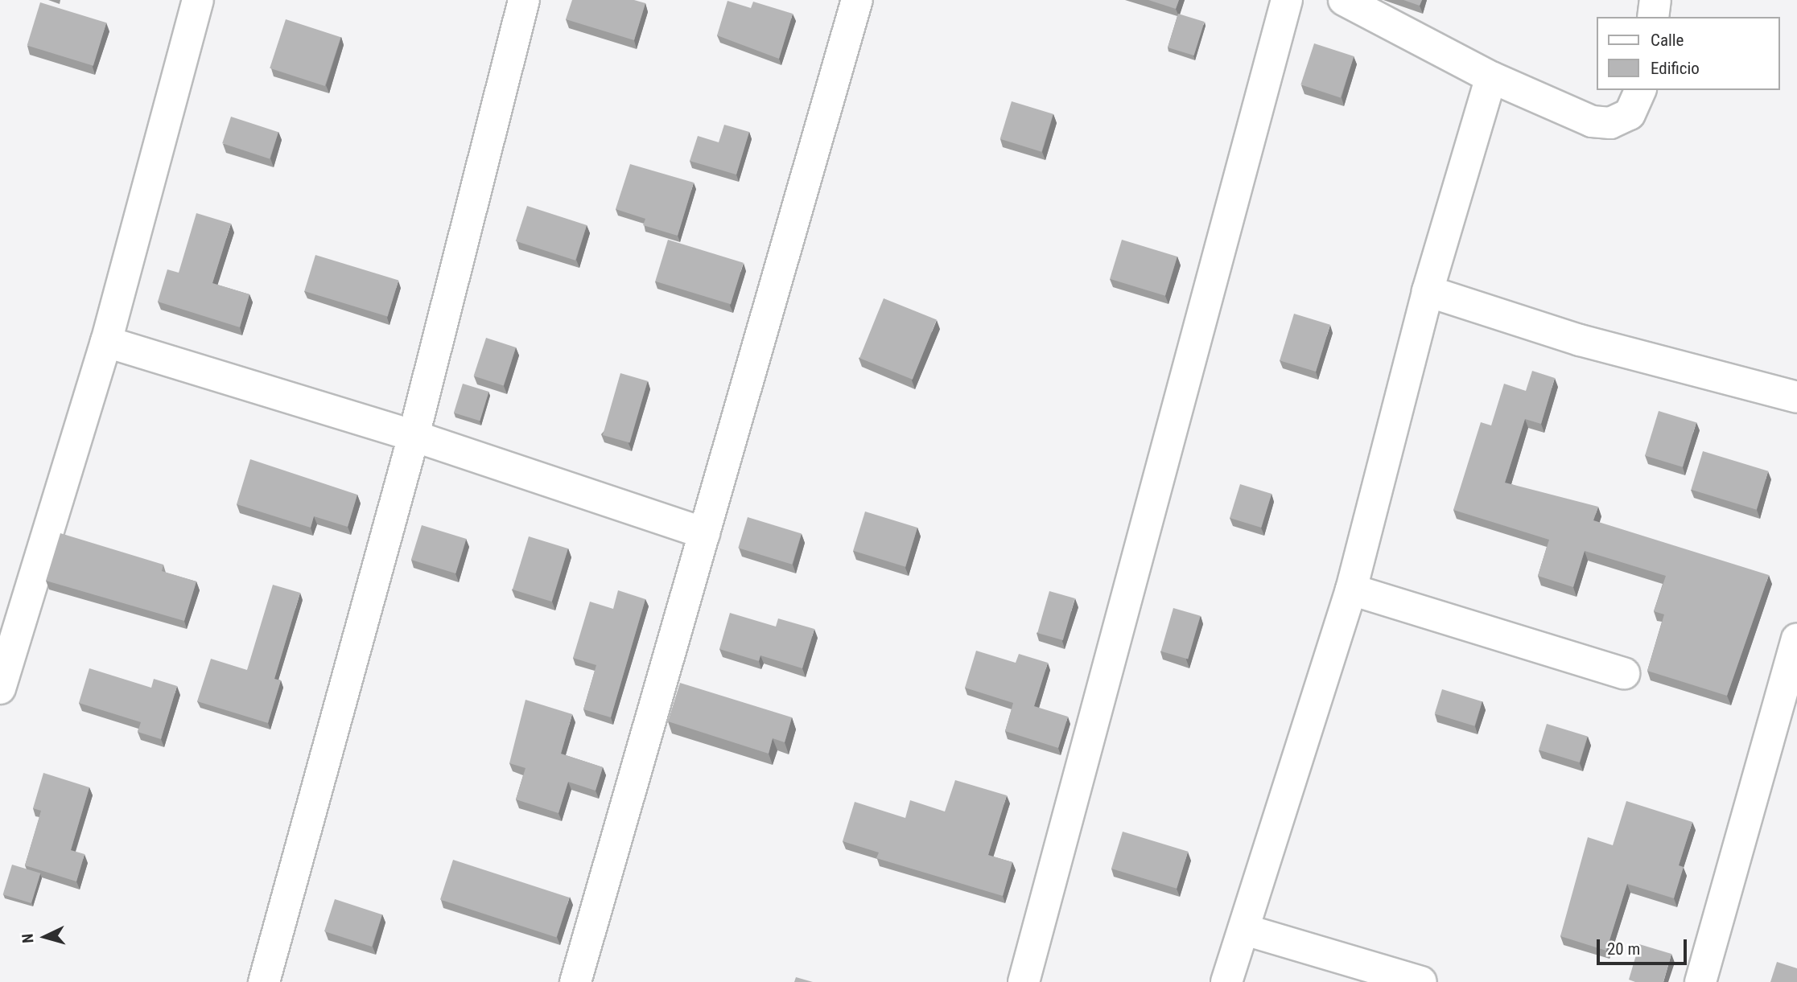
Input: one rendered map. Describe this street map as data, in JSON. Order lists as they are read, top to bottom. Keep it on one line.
{"legend":["Calle","Edificio"],"scale_bar":"20 m","north":"left"}
